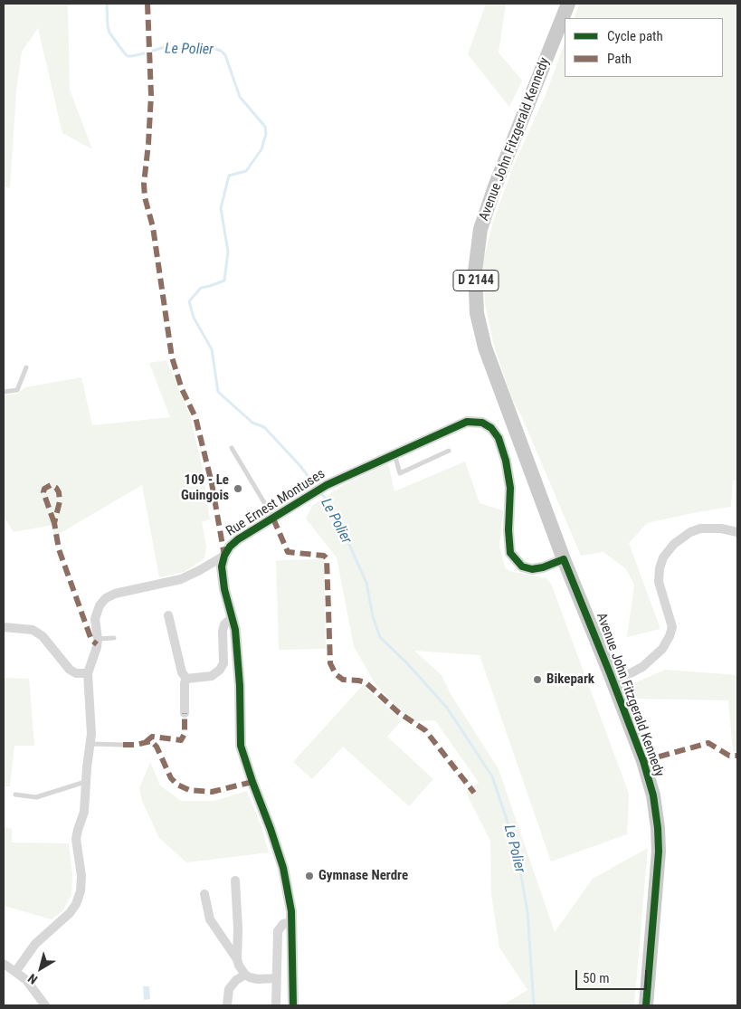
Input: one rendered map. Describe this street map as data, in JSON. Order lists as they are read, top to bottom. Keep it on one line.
{"streets":{"main road":["Avenue John Fitzgerald Kennedy","D 2144"],"street":["Rue Ernest Montuses"]},"crossings":[["Avenue John Fitzgerald Kennedy","Rue Ernest Montuses"]],"water":["Le Polier"],"places":["109 - Le Guingois","Bikepark","Gymnase Nerdre"],"legend":["Cycle path","Path"],"scale_bar":"50 m","north":"bottom left"}
